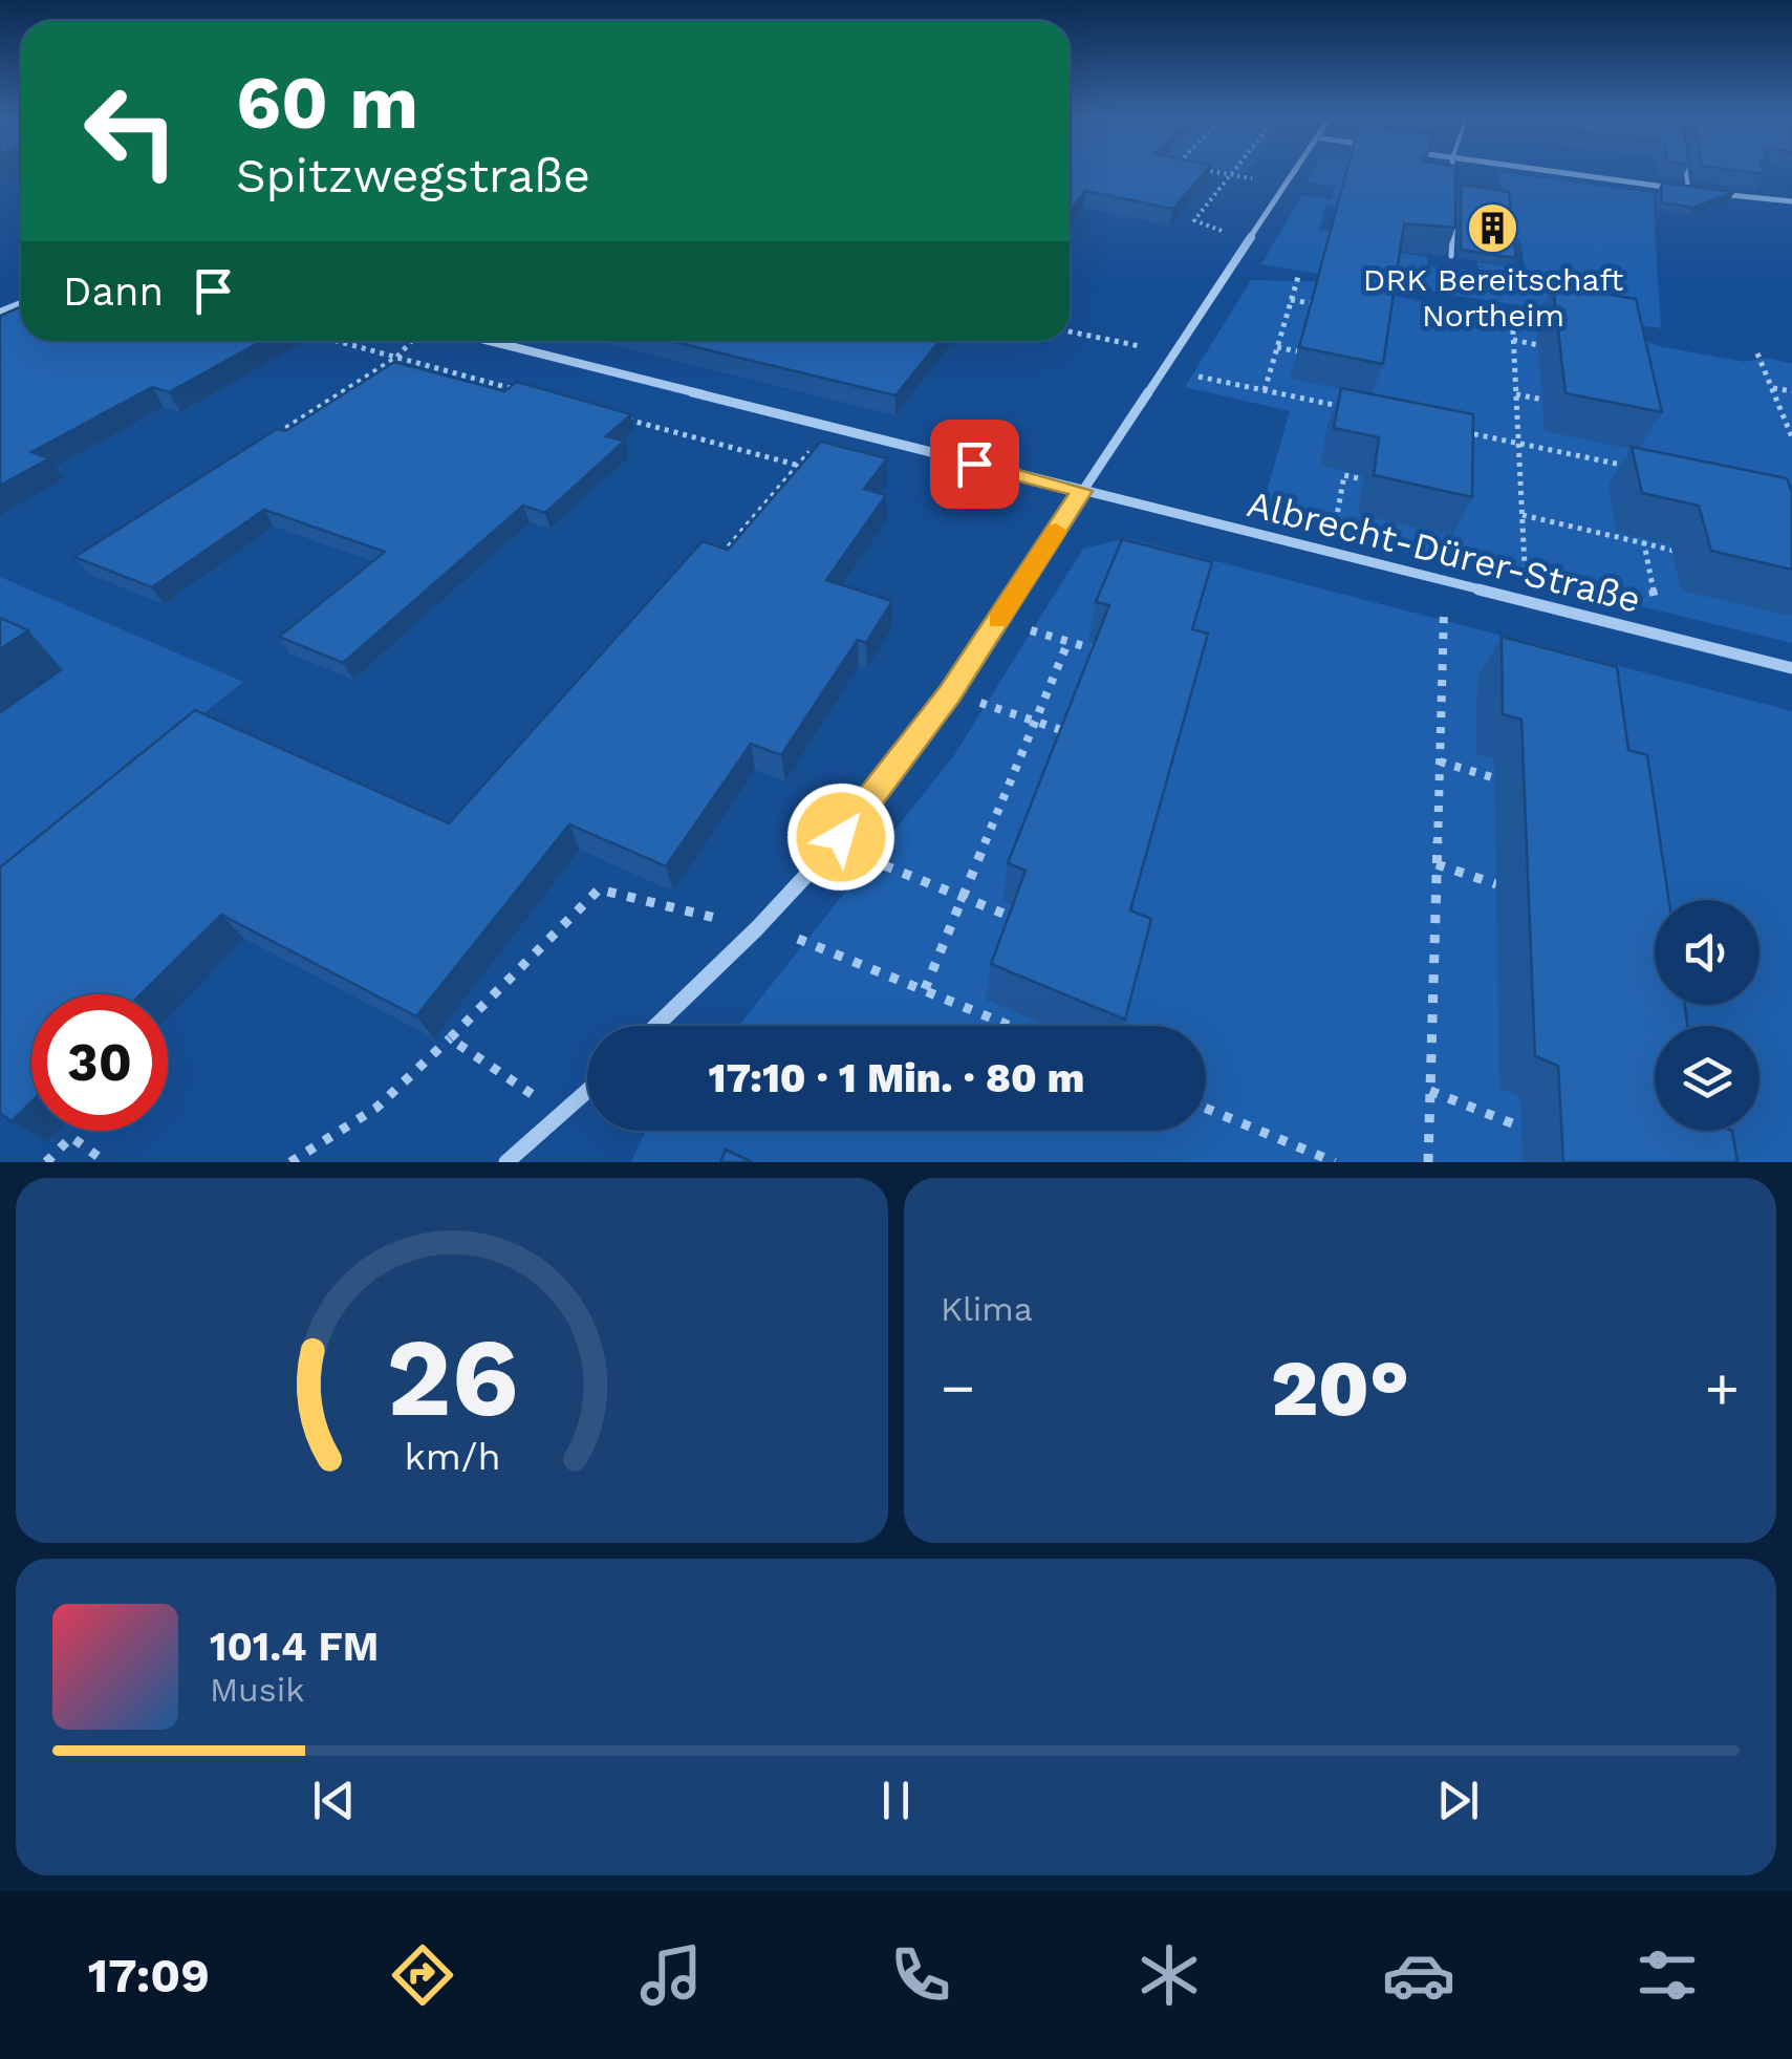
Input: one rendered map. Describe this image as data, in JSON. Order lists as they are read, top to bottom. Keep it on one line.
{"streets":{"street":["Albrecht-Dürer-Straße"]},"places":{"building":["DRK Bereitschaft Northeim"]},"page":{"turn":["60 m","Spitzwegstraße"],"then":"Dann","limit":"30","trip":"17:10 · 1 Min. · 80 m","tile":"Klima","heat":["−","20°","+"],"song":["101.4 FM","Musik"],"tabs":"17:09","gauge":["26","km/h"]}}
